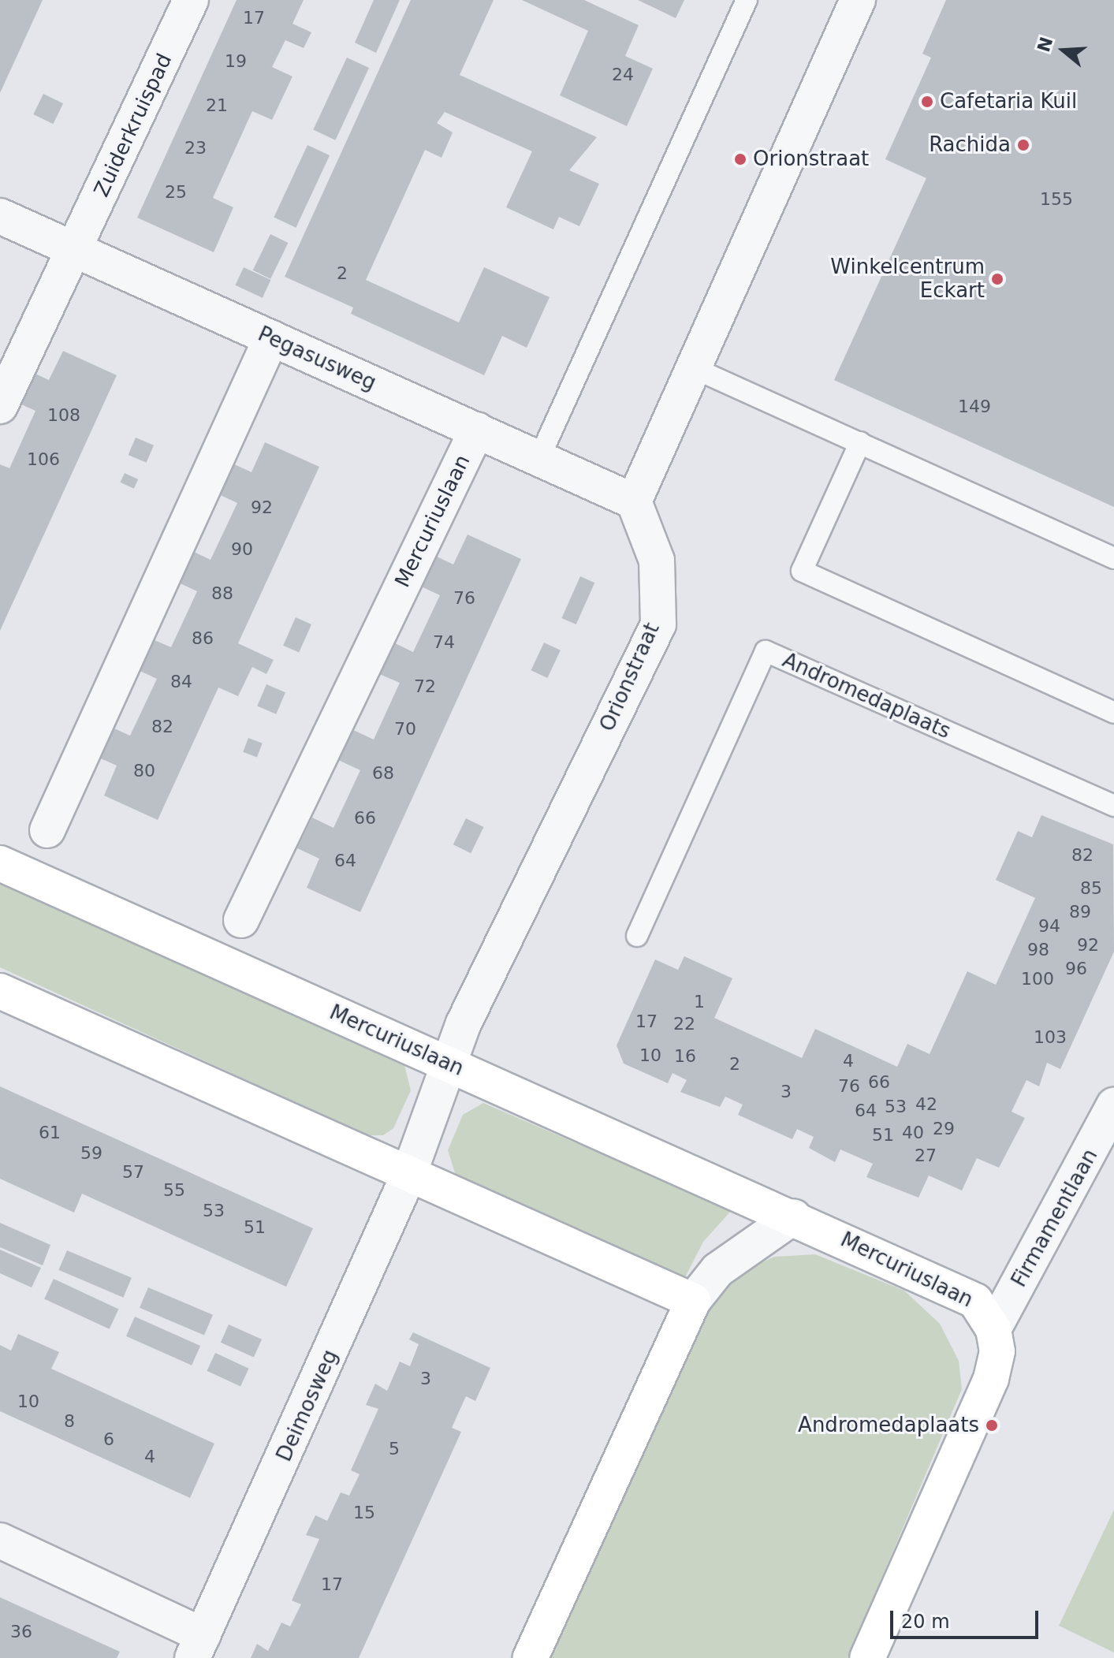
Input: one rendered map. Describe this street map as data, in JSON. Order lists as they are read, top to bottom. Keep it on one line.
{"streets":{"street":["Zuiderkruispad","Pegasusweg","Mercuriuslaan","Orionstraat","Firmamentlaan","Deimosweg"],"lane":["Andromedaplaats"]},"crossings":[["Zuiderkruispad","Pegasusweg"],["Pegasusweg","Mercuriuslaan"],["Pegasusweg","Orionstraat"],["Mercuriuslaan","Orionstraat"],["Mercuriuslaan","Firmamentlaan"],["Orionstraat","Deimosweg"]],"places":["Cafetaria Kuil","Rachida","Orionstraat","Winkelcentrum Eckart","Andromedaplaats"],"house_numbers":["17","19","24","21","23","25","155","2","149","108","106","92","90","88","76","86","74","84","72","82","70","80","68","66","82","64","85","89","94","92","98","96","100","1","17","22","103","10","16","4","2","66","76","3","42","53","64","29","61","40","51","59","27","57","55","53","51","3","10","8","6","5","4","15","17","36"],"scale_bar":"20 m","north":"left"}
